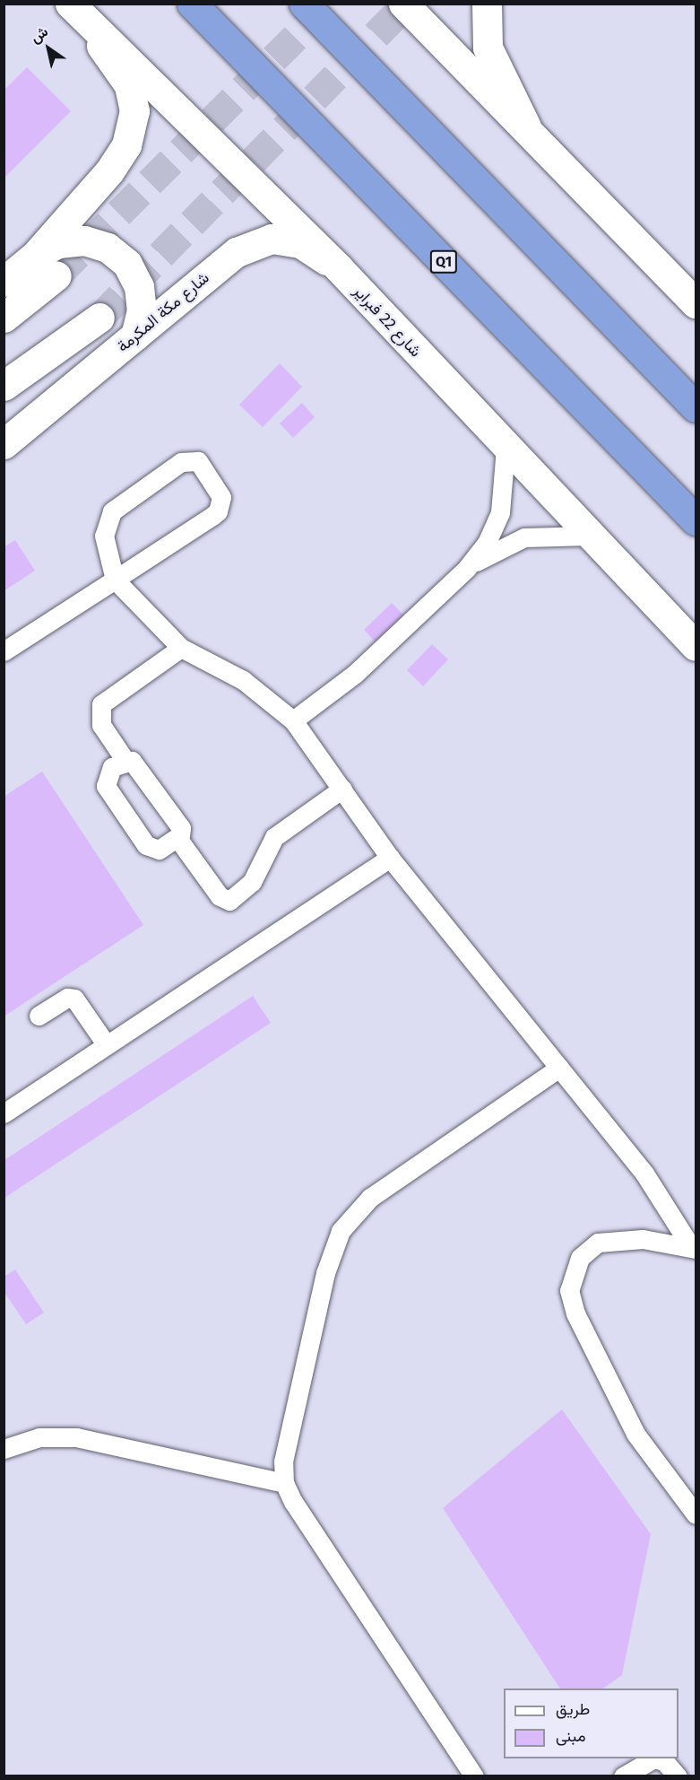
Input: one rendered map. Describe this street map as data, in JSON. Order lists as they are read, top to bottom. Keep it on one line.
{"streets":{"highway":["Q1"],"main road":["شارع مكة المكرمة","شارع 22 فبراير"]},"crossings":[["شارع مكة المكرمة","شارع 22 فبراير"]],"legend":["طريق","مبنى"],"north":"top left"}
